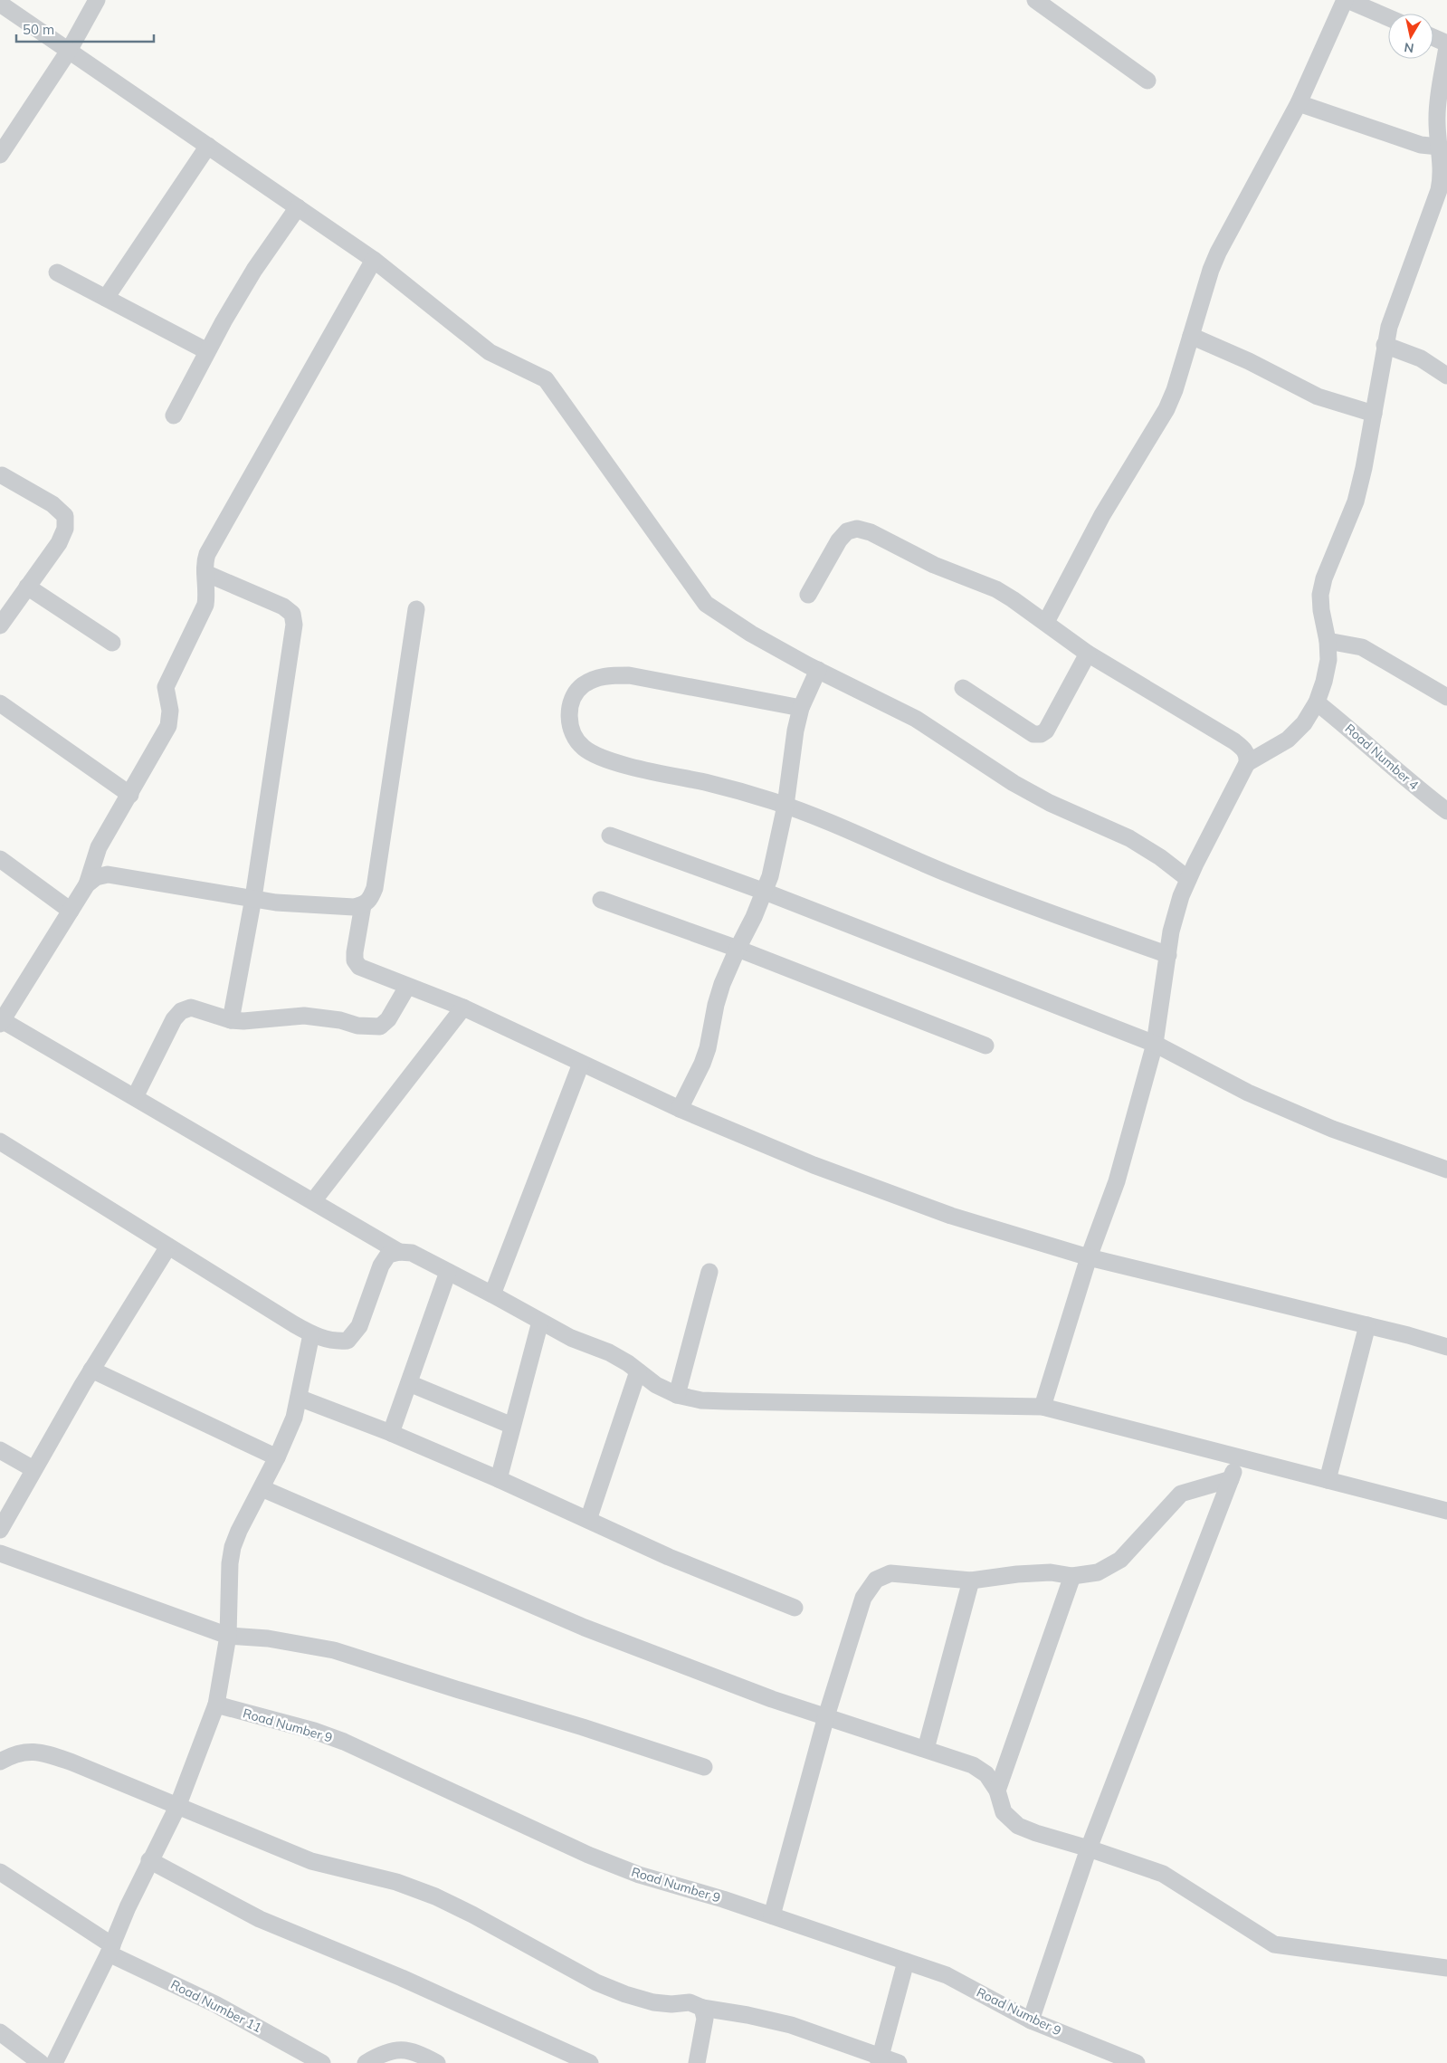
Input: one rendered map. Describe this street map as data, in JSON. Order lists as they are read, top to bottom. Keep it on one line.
{"streets":{"street":["Road Number 4","Road Number 9","Road Number 11"]},"scale_bar":"50 m","north":"bottom"}
